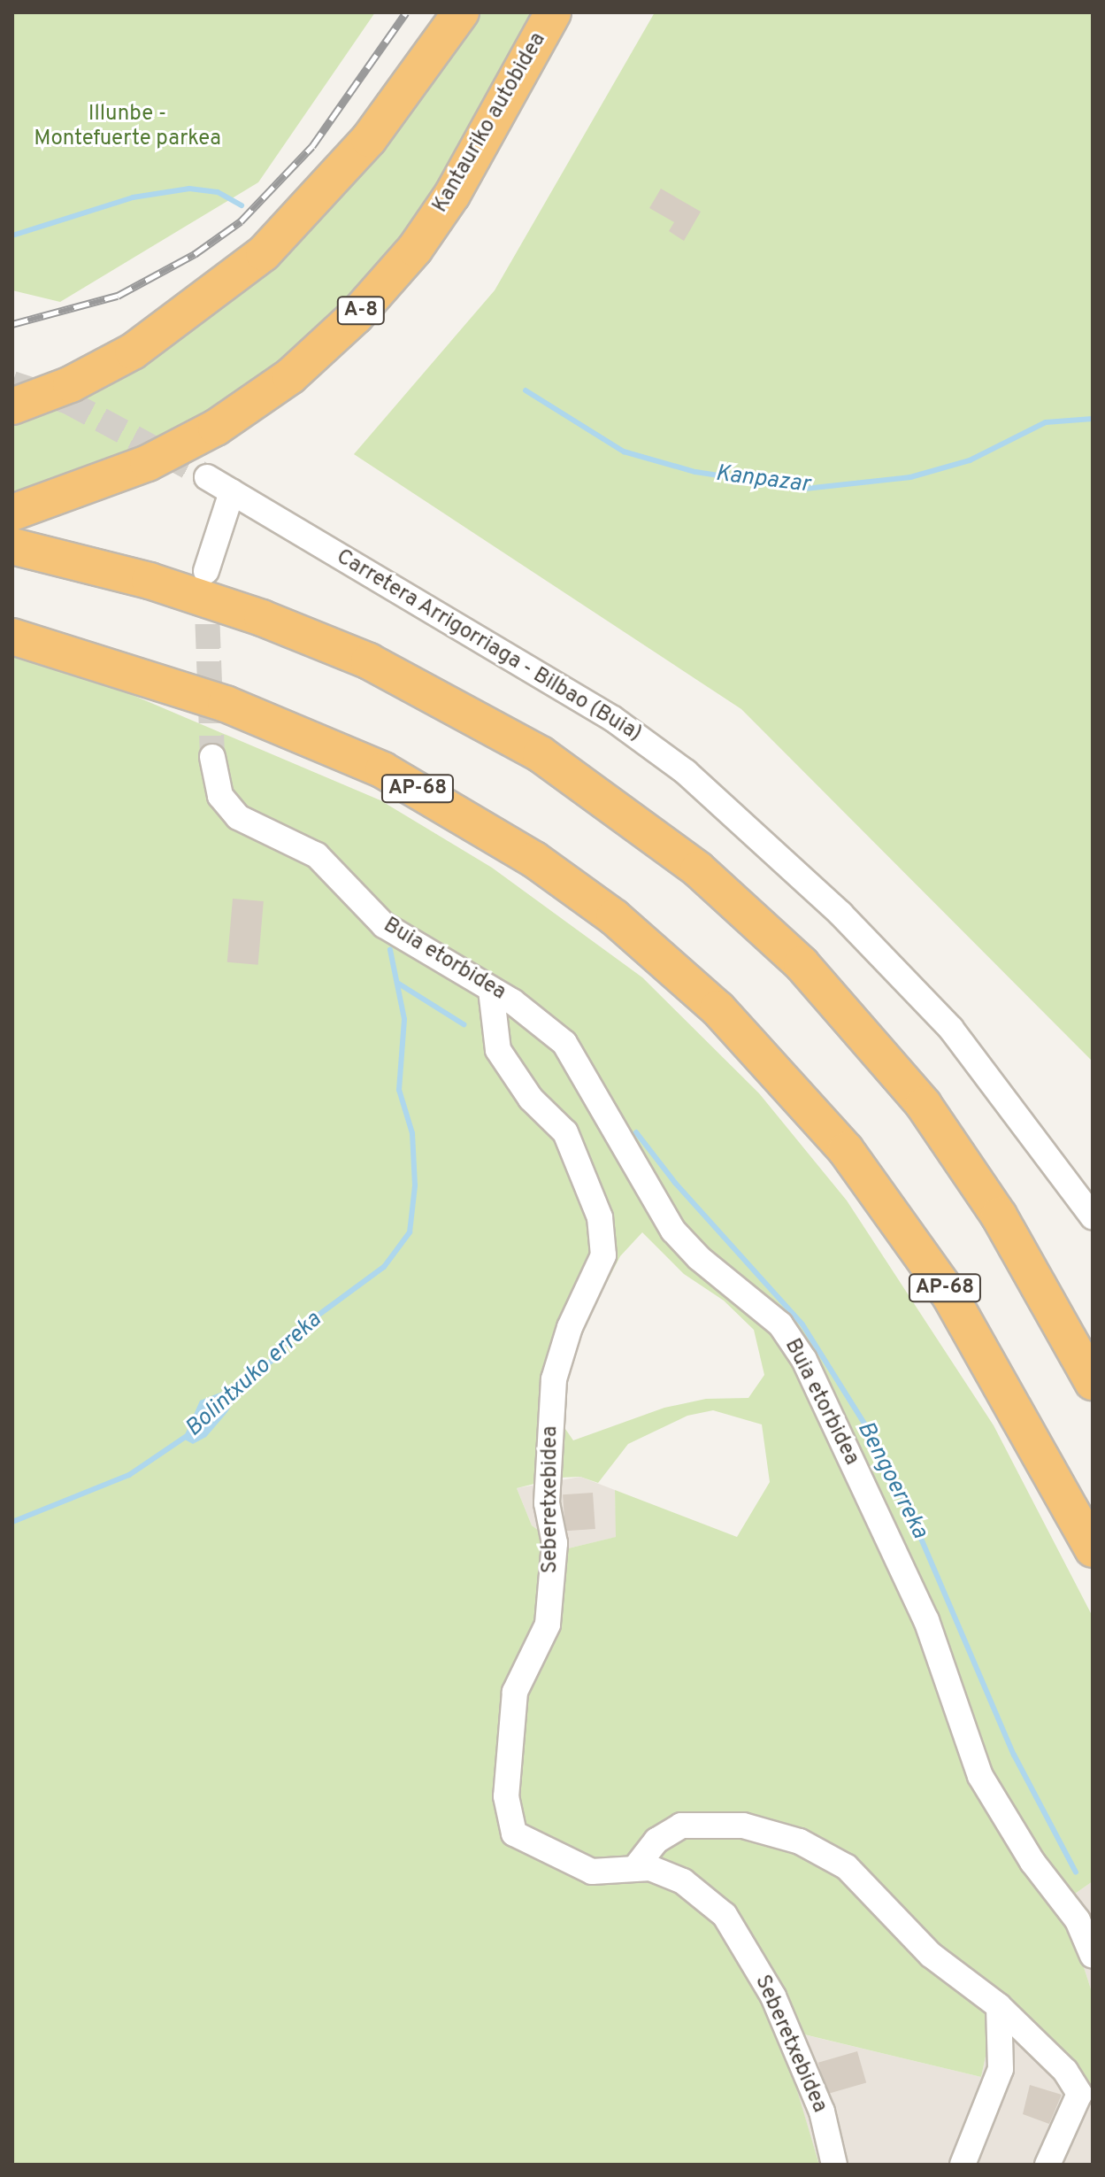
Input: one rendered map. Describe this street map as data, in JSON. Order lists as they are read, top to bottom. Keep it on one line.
{"streets":{"highway":["Kantauriko autobidea","A-8","AP-68"],"street":["Carretera Arrigorriaga - Bilbao (Buia)","Buia etorbidea","Seberetxebidea"]},"crossings":[["Buia etorbidea","Seberetxebidea"]],"water":["Kanpazar","Bolintxuko erreka","Bengoerreka"],"parks":["Illunbe - Montefuerte parkea"]}
